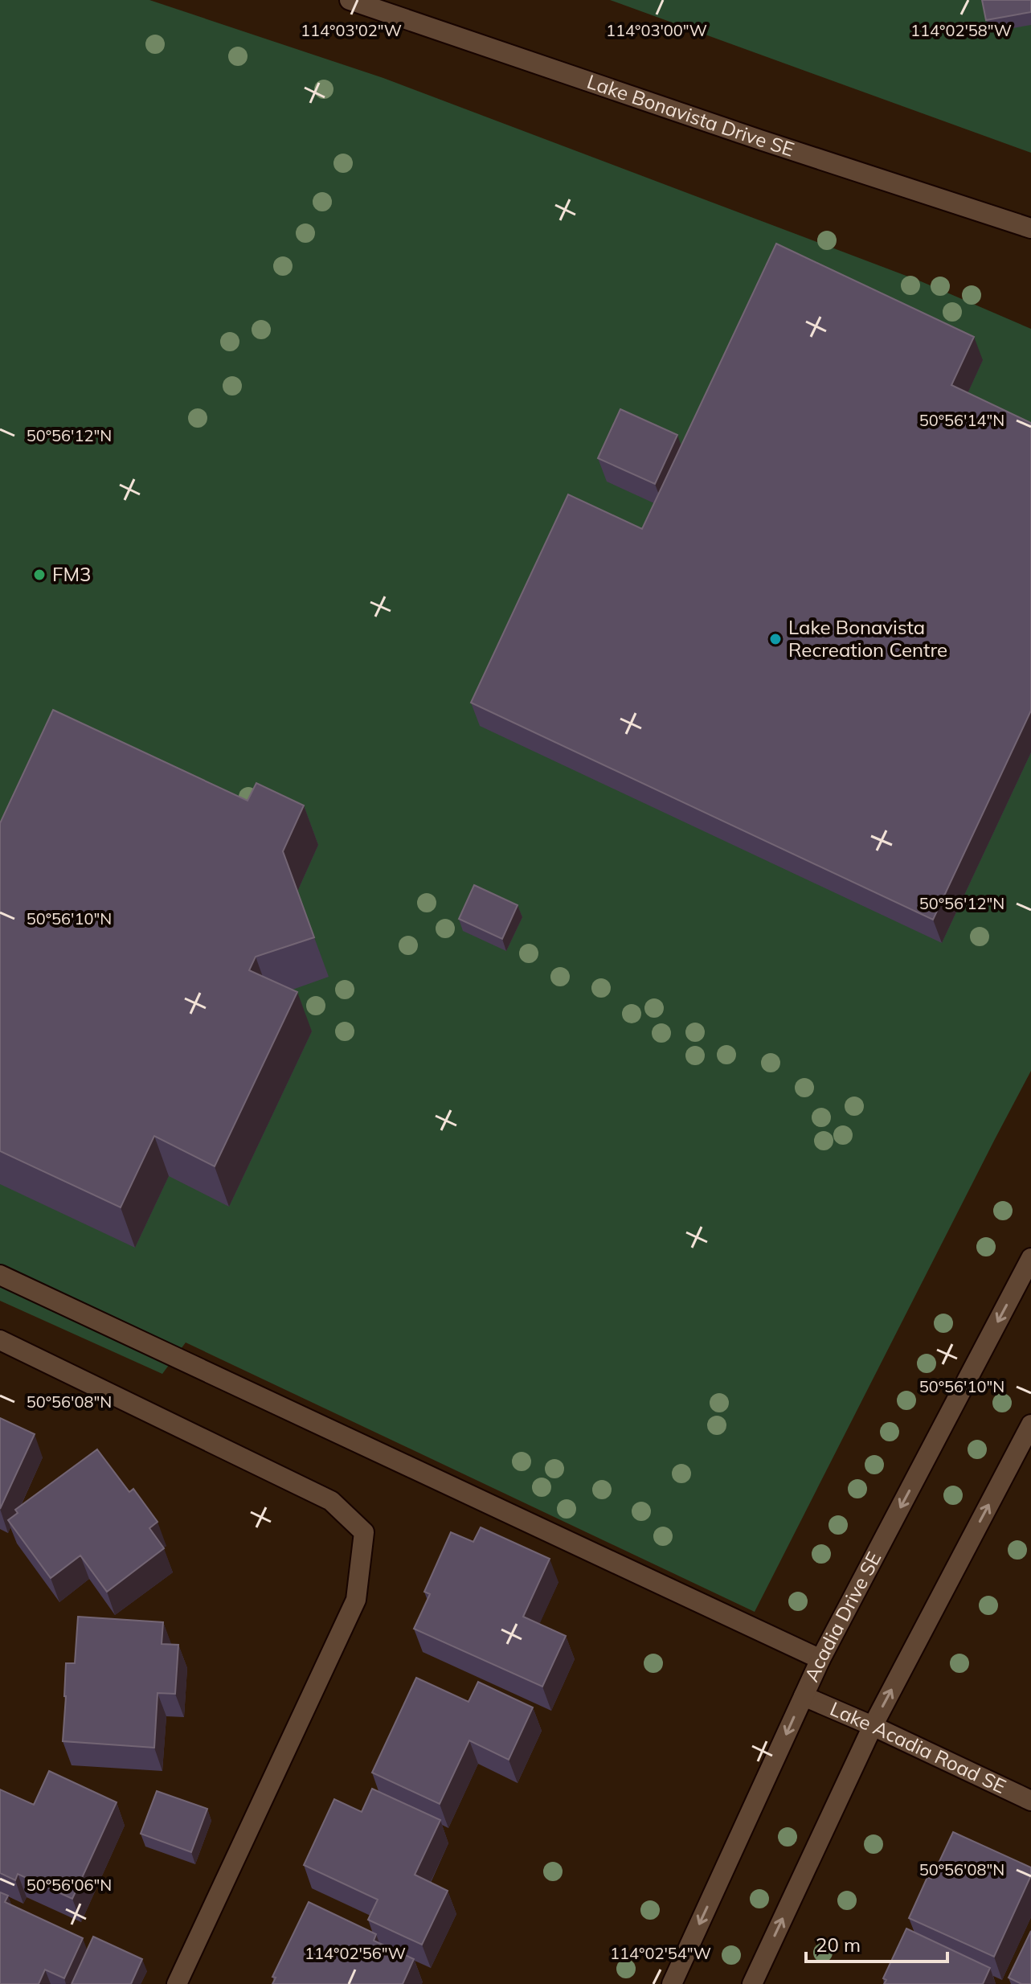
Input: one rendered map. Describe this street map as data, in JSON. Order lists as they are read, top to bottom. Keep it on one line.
{"streets":{"street":["Lake Bonavista Drive SE","Acadia Drive SE","Lake Acadia Road SE"]},"crossings":[["Acadia Drive SE","Lake Acadia Road SE"]],"places":["FM3","Lake Bonavista Recreation Centre"],"scale_bar":"20 m","coordinates":["114°03'02\"W","114°03'00\"W","114°02'58\"W","50°56'14\"N","50°56'12\"N","50°56'10\"N","50°56'08\"N","50°56'06\"N","114°02'56\"W","114°02'54\"W"]}
